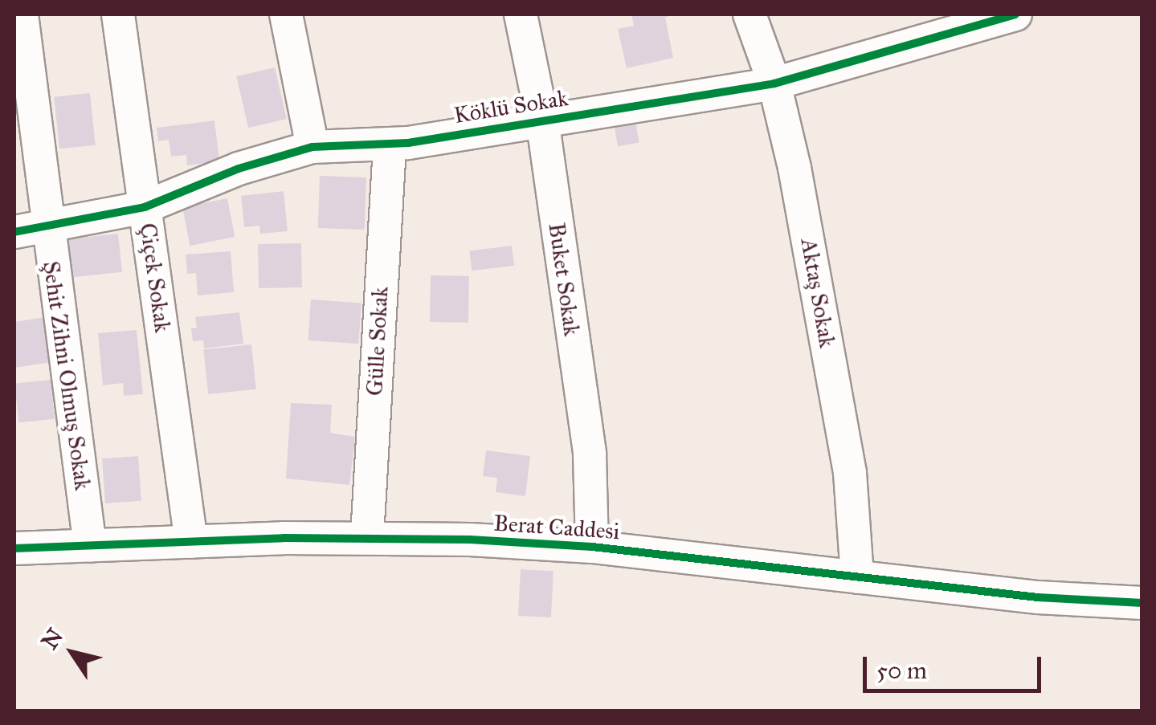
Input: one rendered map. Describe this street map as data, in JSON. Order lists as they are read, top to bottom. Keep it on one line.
{"streets":{"street":["Köklü Sokak","Çiçek Sokak","Buket Sokak","Aktaş Sokak","Gülle Sokak","Şehit Zihni Olmuş Sokak","Berat Caddesi"]},"crossings":[["Köklü Sokak","Çiçek Sokak"],["Köklü Sokak","Buket Sokak"],["Köklü Sokak","Aktaş Sokak"],["Köklü Sokak","Gülle Sokak"],["Köklü Sokak","Şehit Zihni Olmuş Sokak"],["Çiçek Sokak","Berat Caddesi"],["Buket Sokak","Berat Caddesi"],["Aktaş Sokak","Berat Caddesi"],["Gülle Sokak","Berat Caddesi"],["Şehit Zihni Olmuş Sokak","Berat Caddesi"]],"scale_bar":"50 m","north":"top left"}
